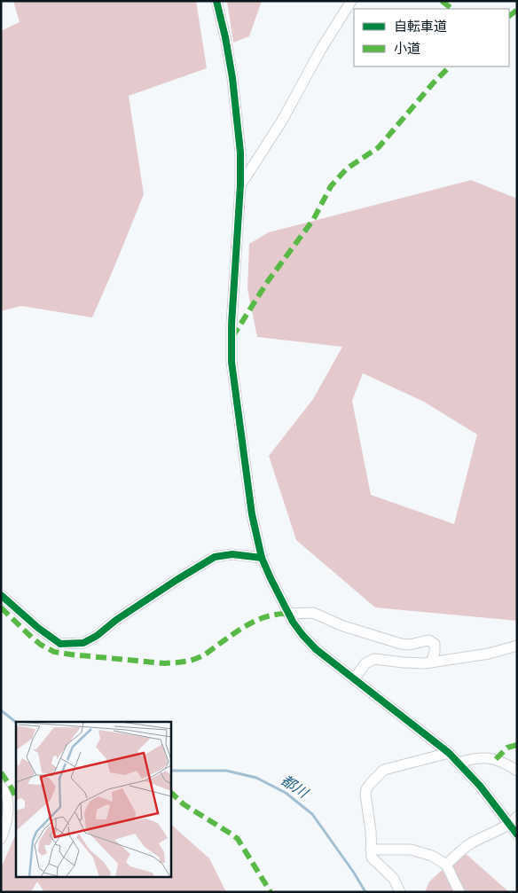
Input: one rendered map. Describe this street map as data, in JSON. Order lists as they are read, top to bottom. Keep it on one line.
{"water":["都川"],"legend":["自転車道","小道"]}
